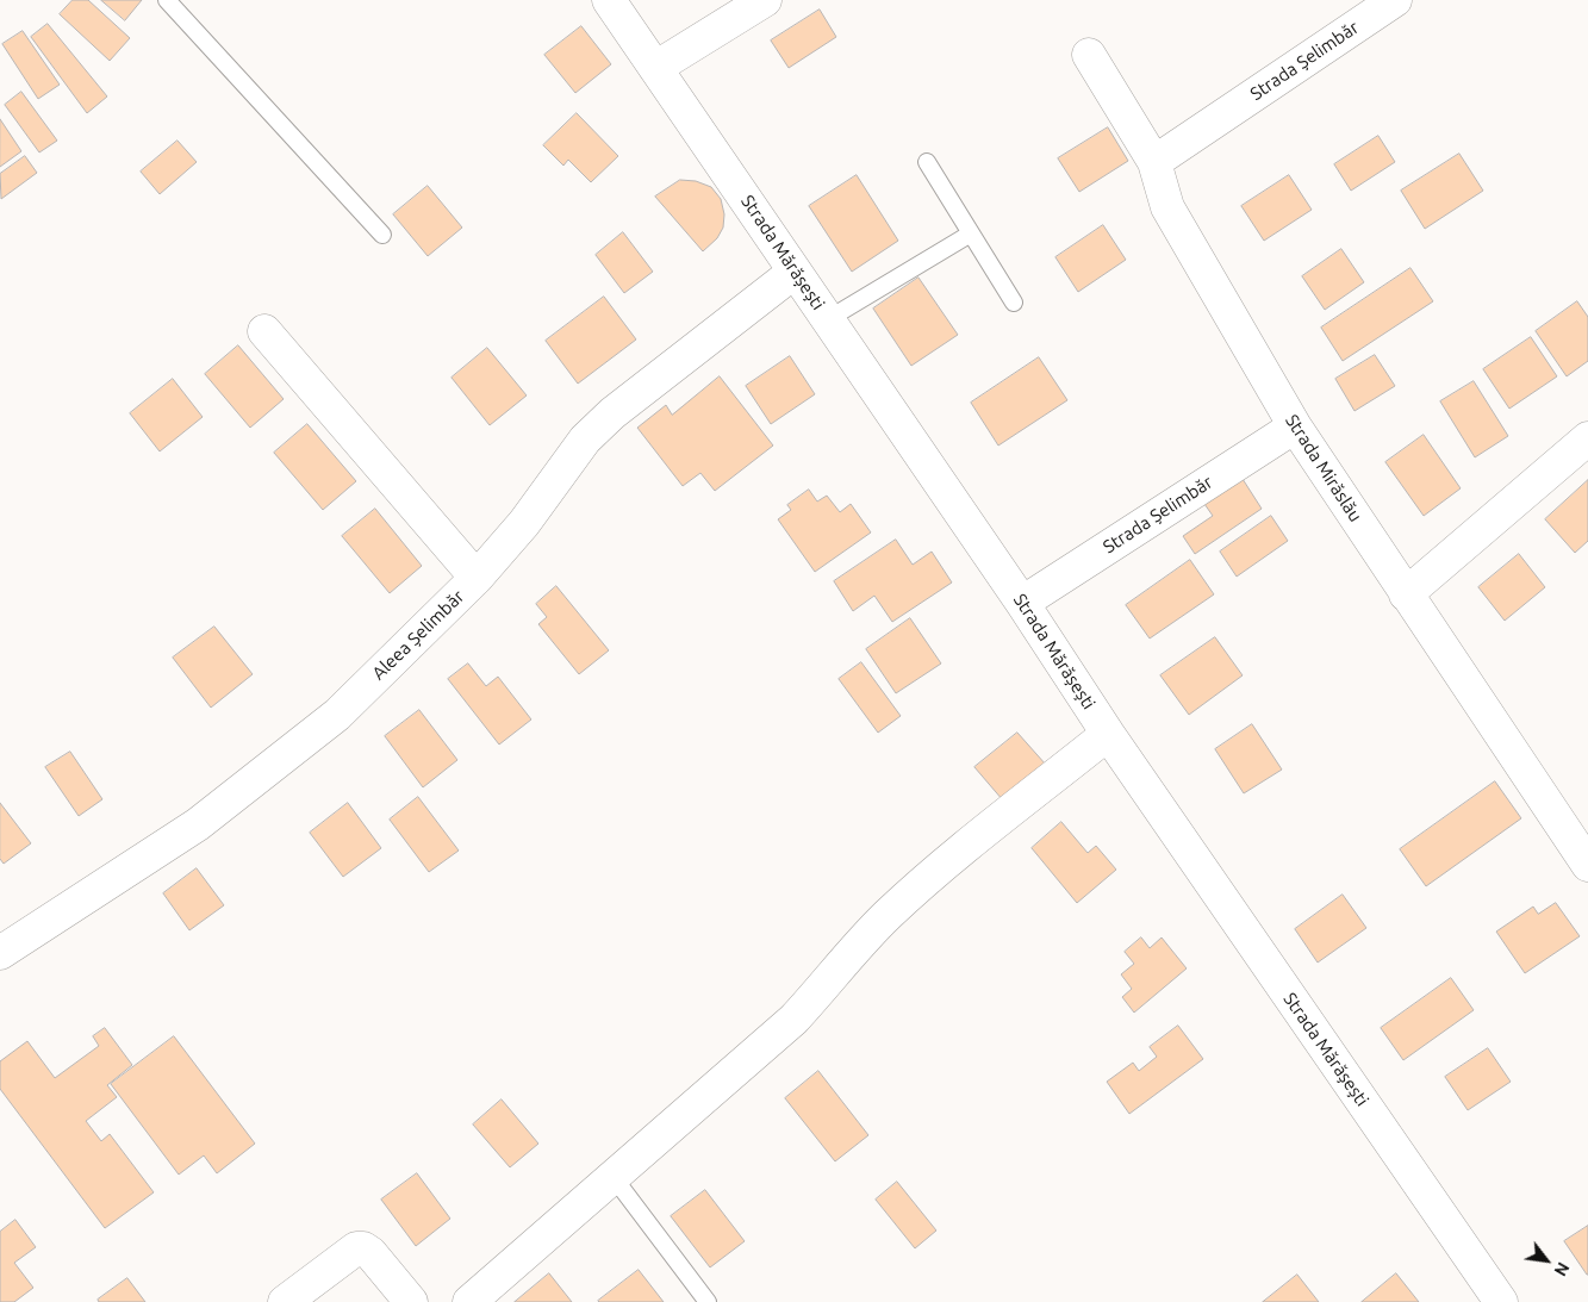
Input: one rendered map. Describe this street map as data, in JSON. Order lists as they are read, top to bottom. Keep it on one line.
{"streets":{"street":["Strada Șelimbăr","Strada Mărășești","Strada Mirăslău","Aleea Șelimbăr"]},"crossings":[["Strada Șelimbăr","Strada Mărășești"],["Strada Șelimbăr","Strada Mirăslău"],["Strada Mărășești","Aleea Șelimbăr"]],"north":"bottom right"}
